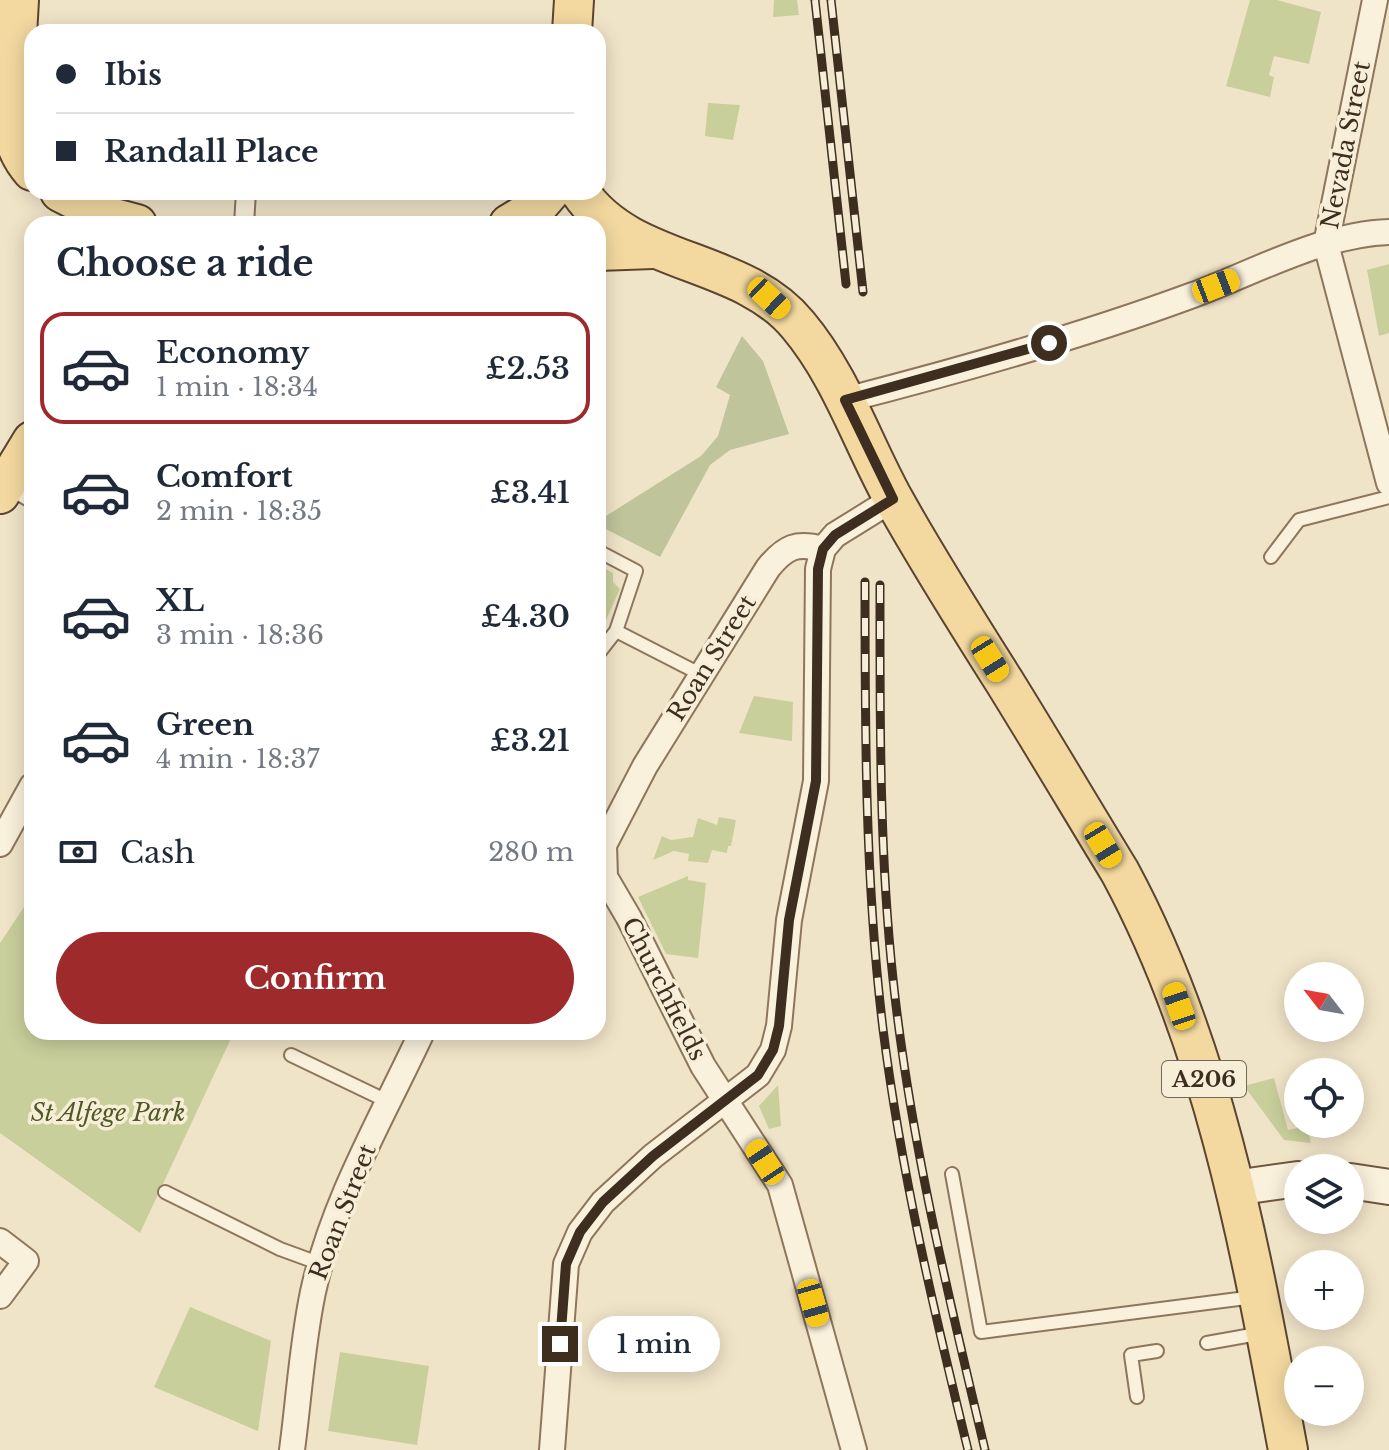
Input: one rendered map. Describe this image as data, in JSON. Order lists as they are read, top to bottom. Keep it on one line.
{"streets":{"main road":["A206"],"street":["Nevada Street","Roan Street","Churchfields"]},"parks":["St Alfege Park"],"north":"top left","page":{"banner":["Ibis","Randall Place"],"heading":"Choose a ride","list":[{"name":"Economy","note":"1 min · 18:34","value":"£2.53"},{"name":"Comfort","note":"2 min · 18:35","value":"£3.41"},{"name":"XL","note":"3 min · 18:36","value":"£4.30"},{"name":"Green","note":"4 min · 18:37","value":"£3.21"}],"pay":["Cash","280 m"],"buttons":"Confirm","map_buttons":["+","−"],"bubble":"1 min"}}
